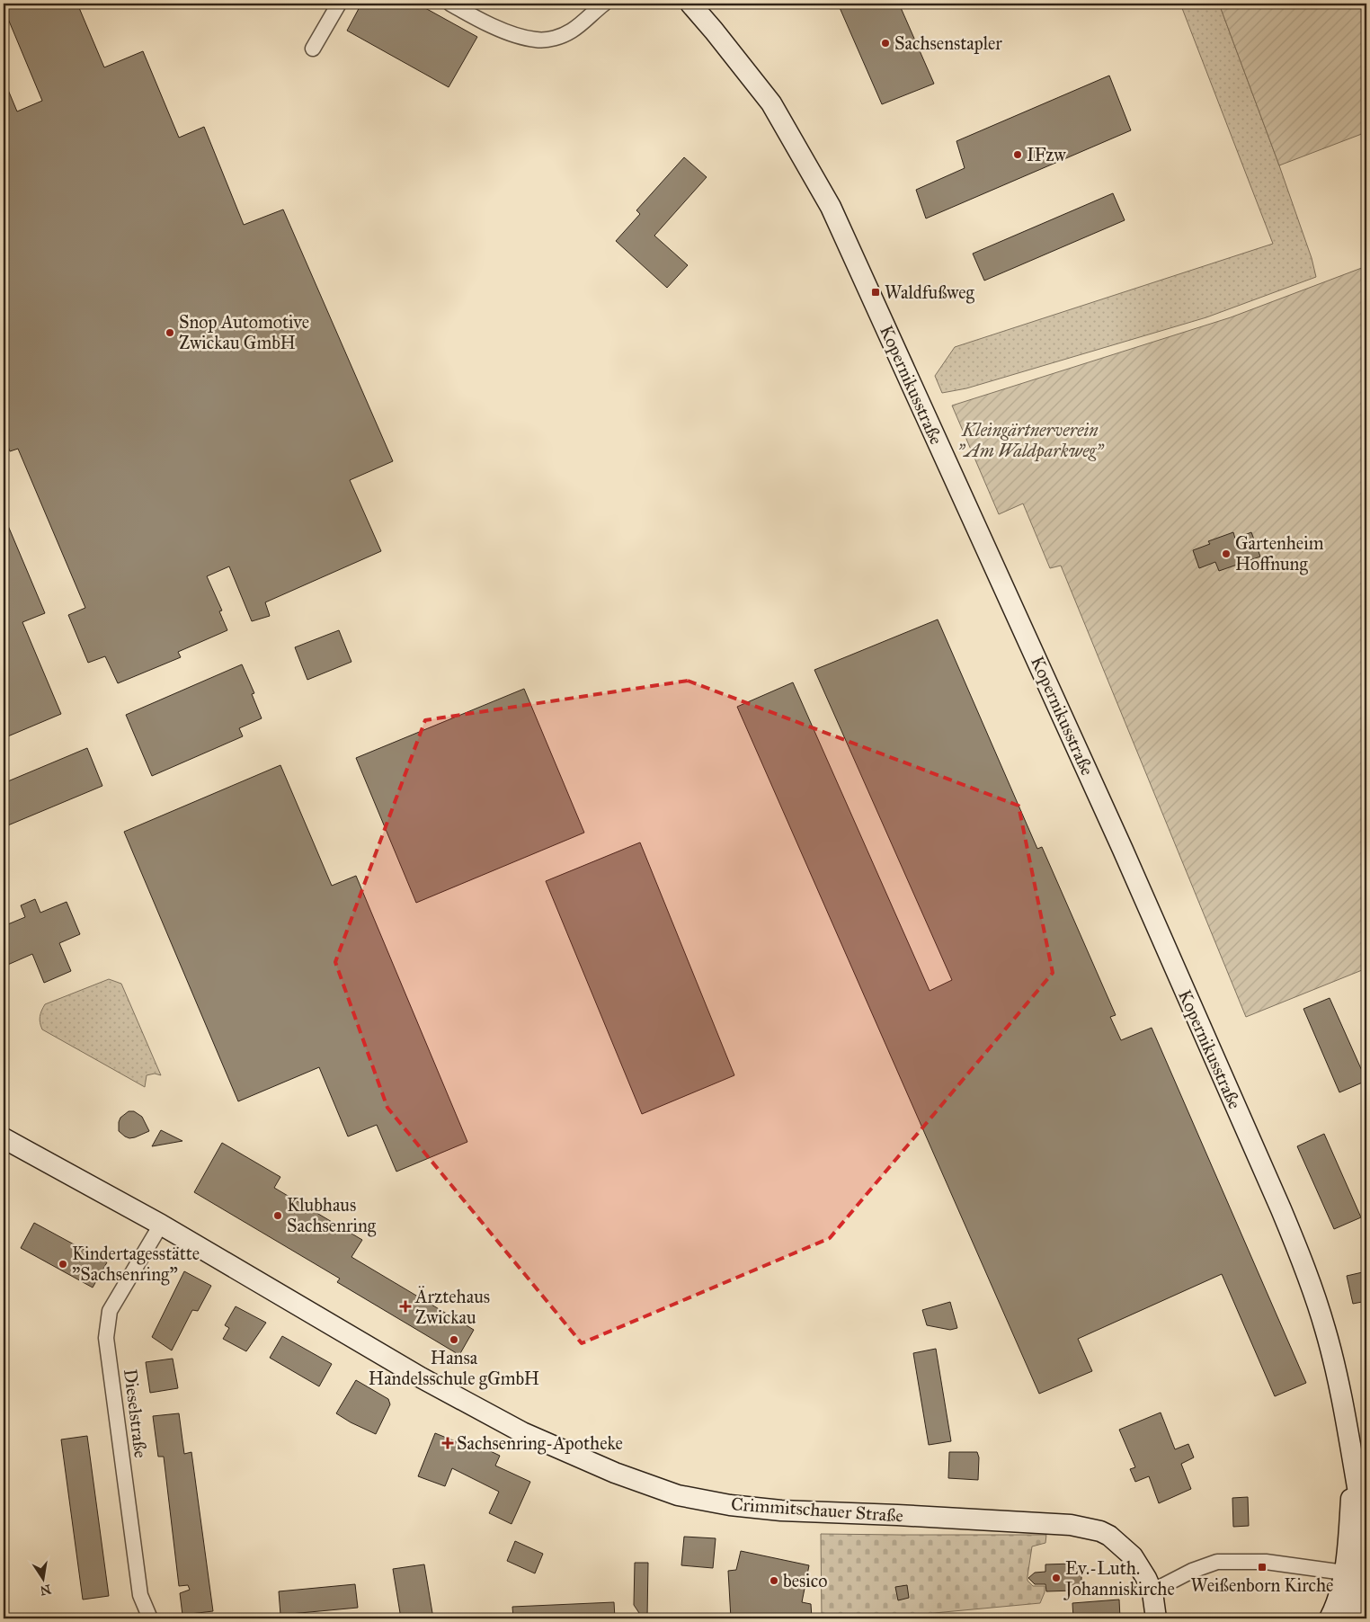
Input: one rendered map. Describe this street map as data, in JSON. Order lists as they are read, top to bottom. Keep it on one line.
{"streets":{"street":["Kopernikusstraße","Dieselstraße","Crimmitschauer Straße"]},"crossings":[["Dieselstraße","Crimmitschauer Straße"]],"parks":["Kleingärtnerverein \"Am Waldparkweg\""],"places":{"other":["Sachsenstapler","IFzw","Snop Automotive Zwickau GmbH","Gartenheim Hoffnung","Klubhaus Sachsenring","Kindertagesstätte \"Sachsenring\"","Hansa Handelsschule gGmbH","Ev.-Luth. Johanniskirche","besico"],"transit":["Waldfußweg","Weißenborn Kirche"],"health":["Ärztehaus Zwickau","Sachsenring-Apotheke"]},"north":"bottom"}
